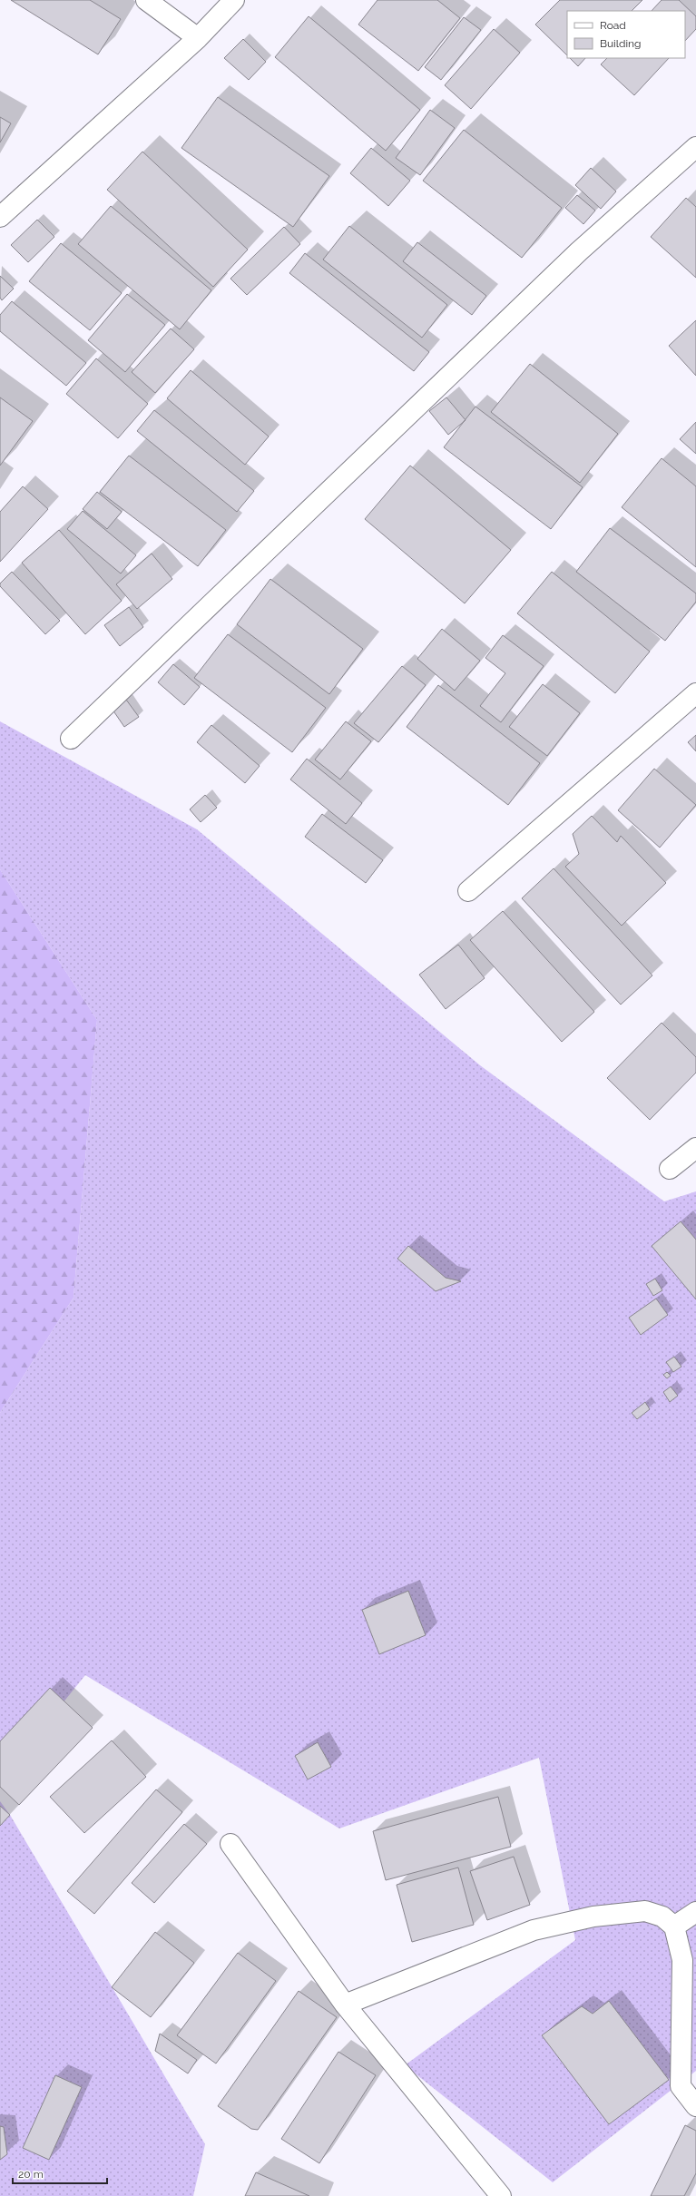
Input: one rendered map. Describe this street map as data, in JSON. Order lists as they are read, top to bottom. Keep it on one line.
{"legend":["Road","Building"],"scale_bar":"20 m"}
